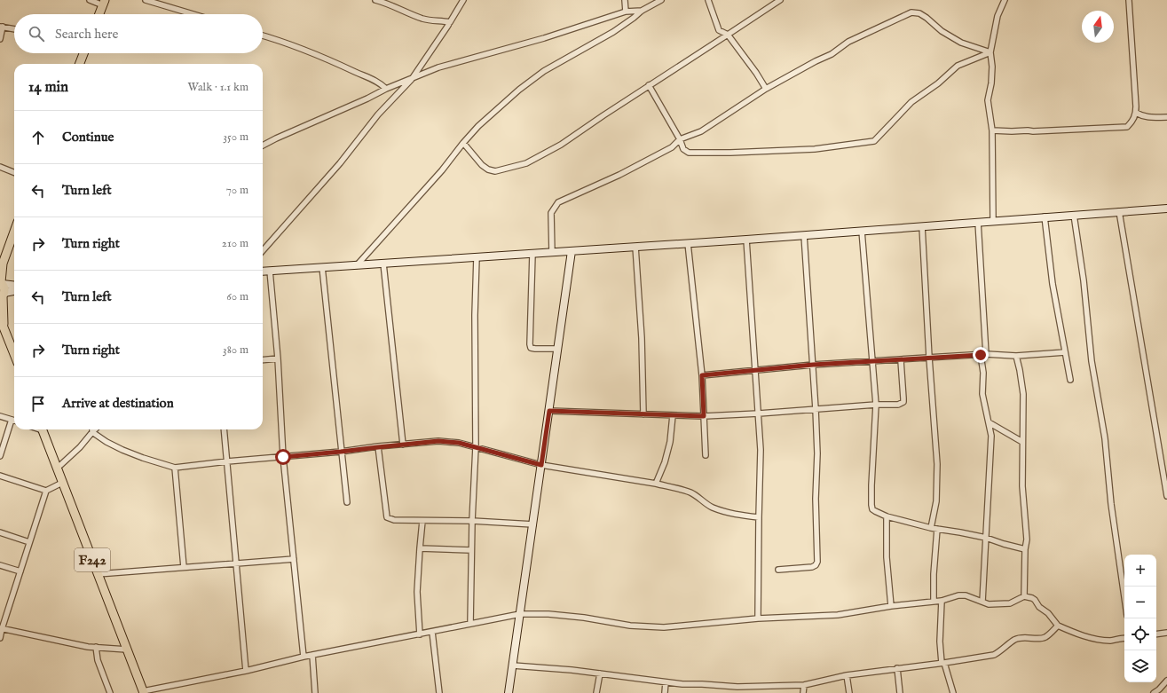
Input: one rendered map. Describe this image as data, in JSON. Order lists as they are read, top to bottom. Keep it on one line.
{"streets":{"main road":["F242"]},"north":"top","page":{"search":"Search here","heading":["14 min","Walk · 1.1 km"],"list":[["Continue","350 m"],["Turn left","70 m"],["Turn right","210 m"],["Turn left","60 m"],["Turn right","380 m"],"Arrive at destination"],"map_buttons":["+","−"]}}
